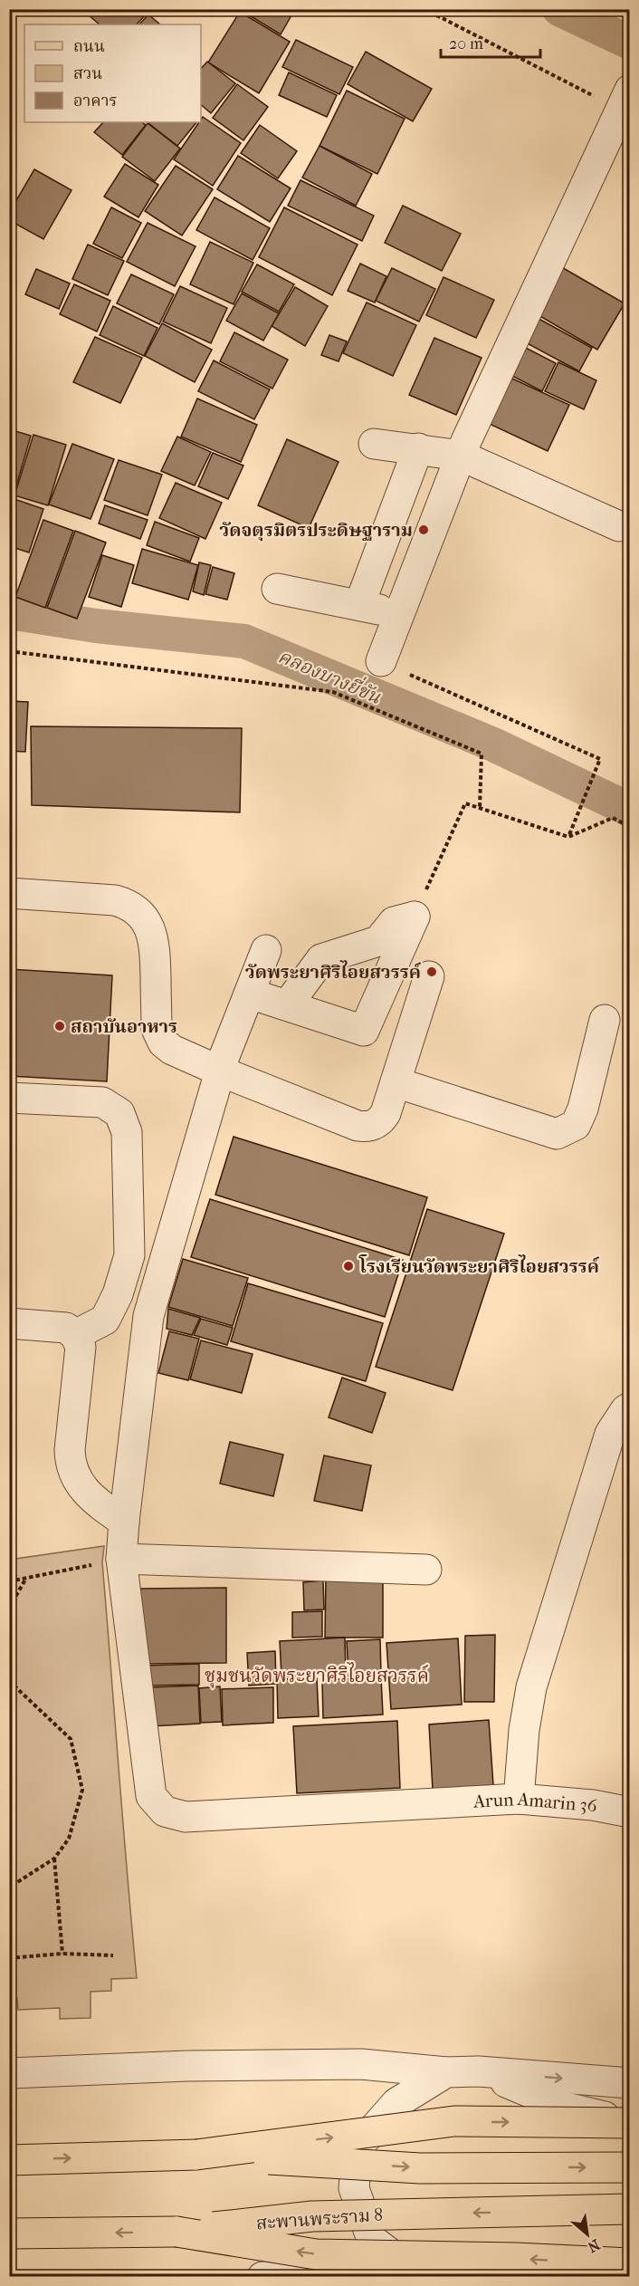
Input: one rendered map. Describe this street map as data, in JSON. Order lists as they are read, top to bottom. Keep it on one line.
{"streets":{"main road":["สะพานพระราม 8"],"street":["Arun Amarin 36"]},"districts":["ชุมชนวัดพระยาศิริไอยสวรรค์"],"water":["คลองบางยี่ขัน"],"places":["วัดจตุรมิตรประดิษฐาราม","วัดพระยาศิริไอยสวรรค์","สถาบันอาหาร","โรงเรียนวัดพระยาศิริไอยสวรรค์"],"legend":["ถนน","สวน","อาคาร"],"scale_bar":"20 m","north":"bottom right"}
